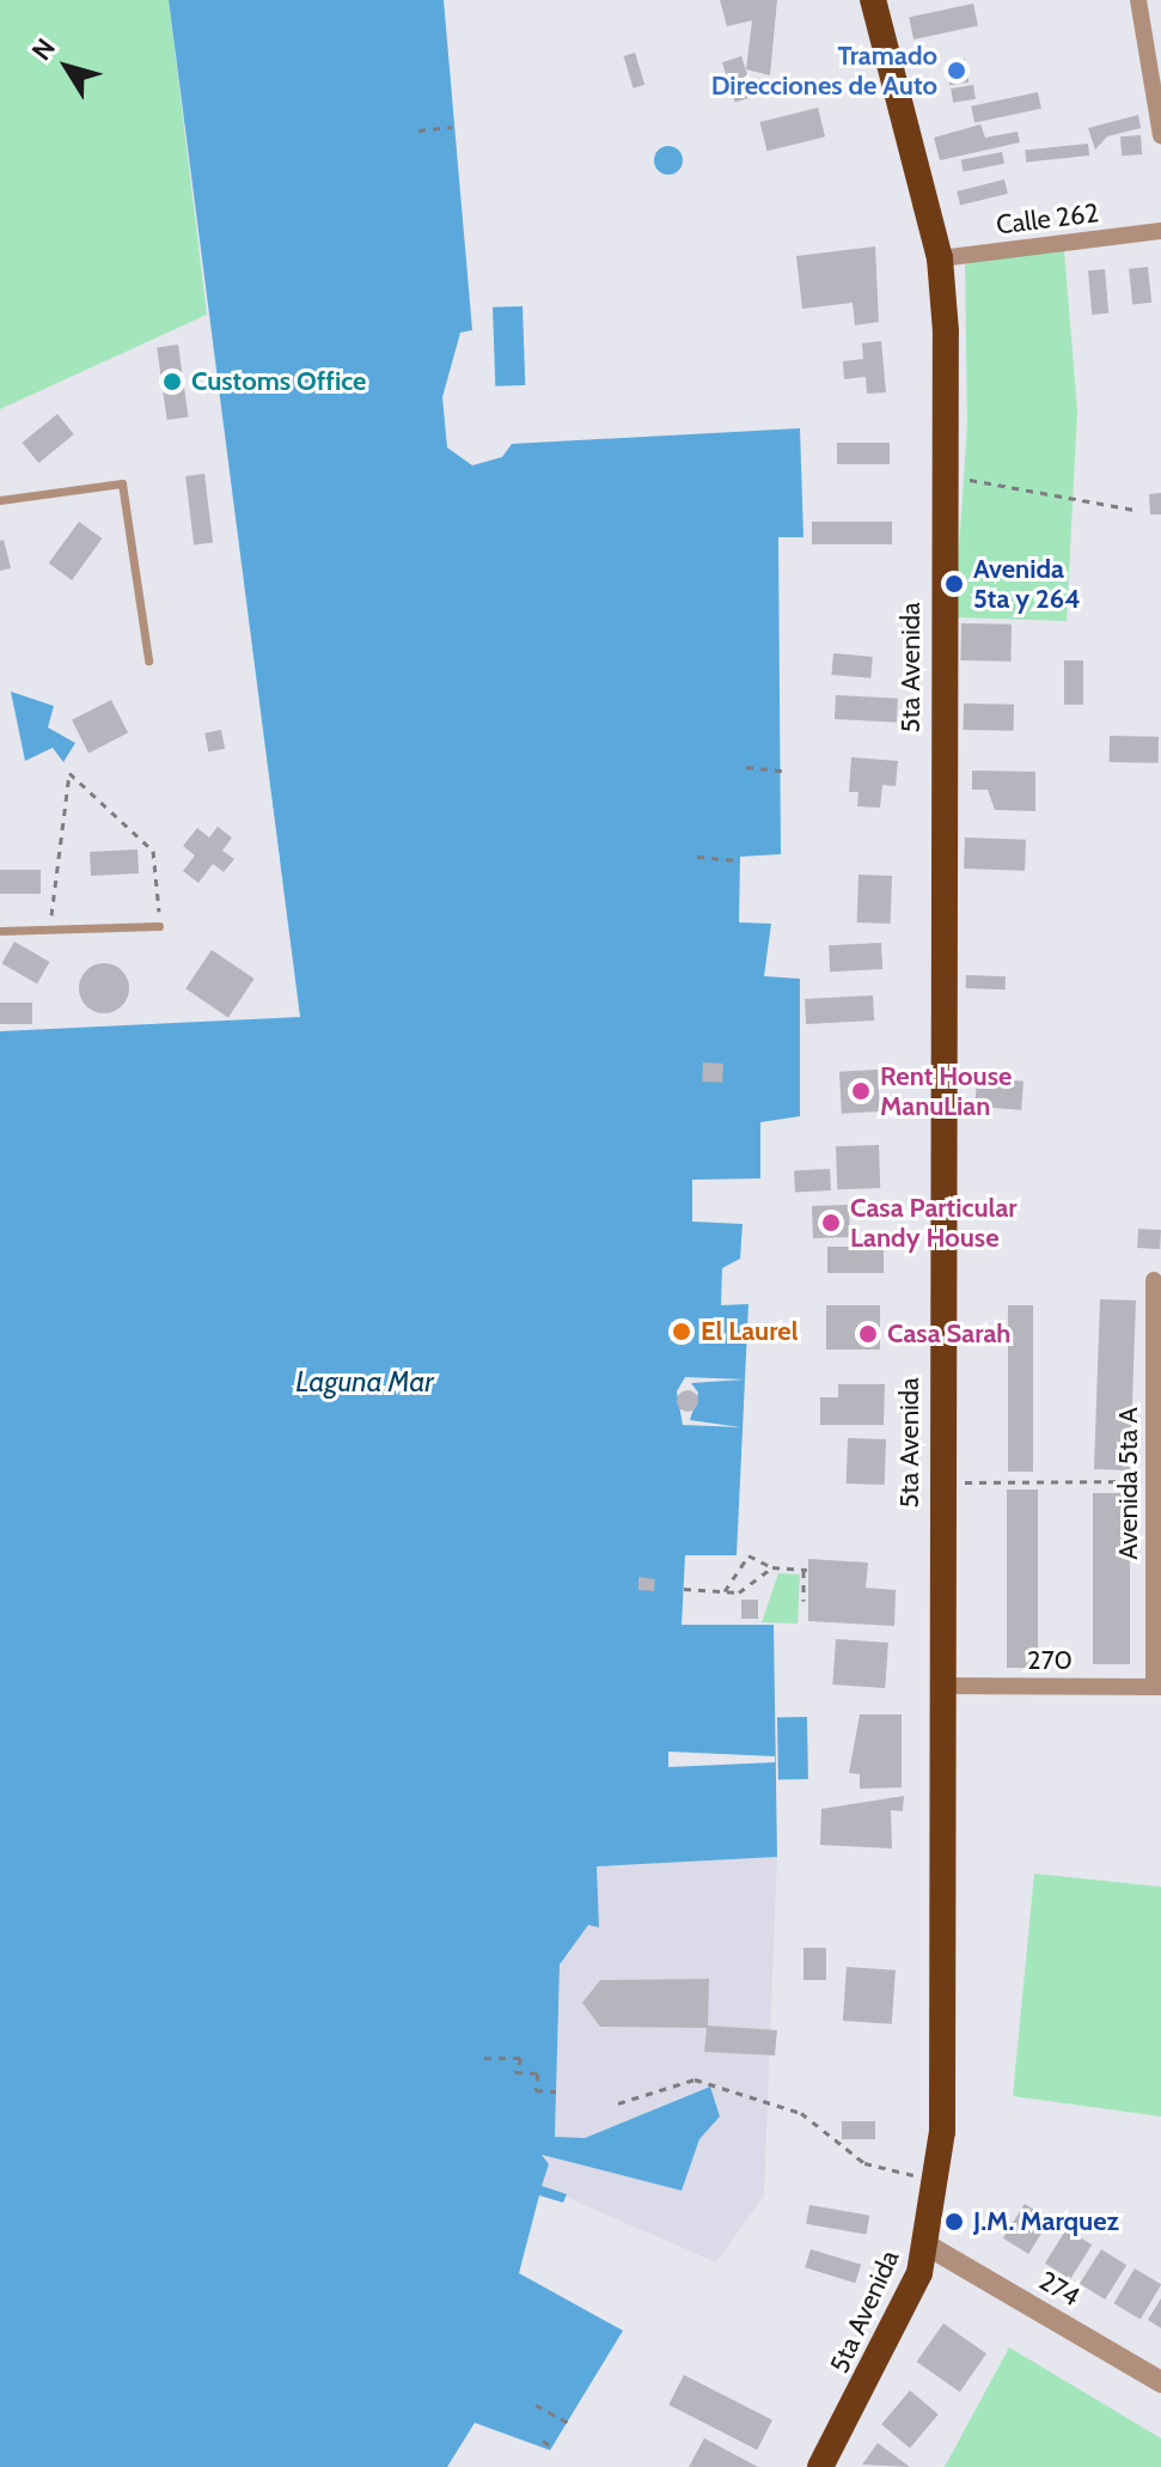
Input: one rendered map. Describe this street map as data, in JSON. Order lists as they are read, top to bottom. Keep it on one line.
{"streets":{"highway":["5ta Avenida"],"street":["Calle 262","Avenida 5ta A","270","274"]},"crossings":[["Calle 262","5ta Avenida"],["5ta Avenida","270"],["5ta Avenida","274"],["Avenida 5ta A","270"]],"water":["Laguna Mar"],"places":["Tramado Direcciones de Auto","Customs Office","Avenida 5ta y 264","Rent House ManuLian","Casa Particular Landy House","El Laurel","Casa Sarah","J.M. Marquez"],"north":"top left"}
